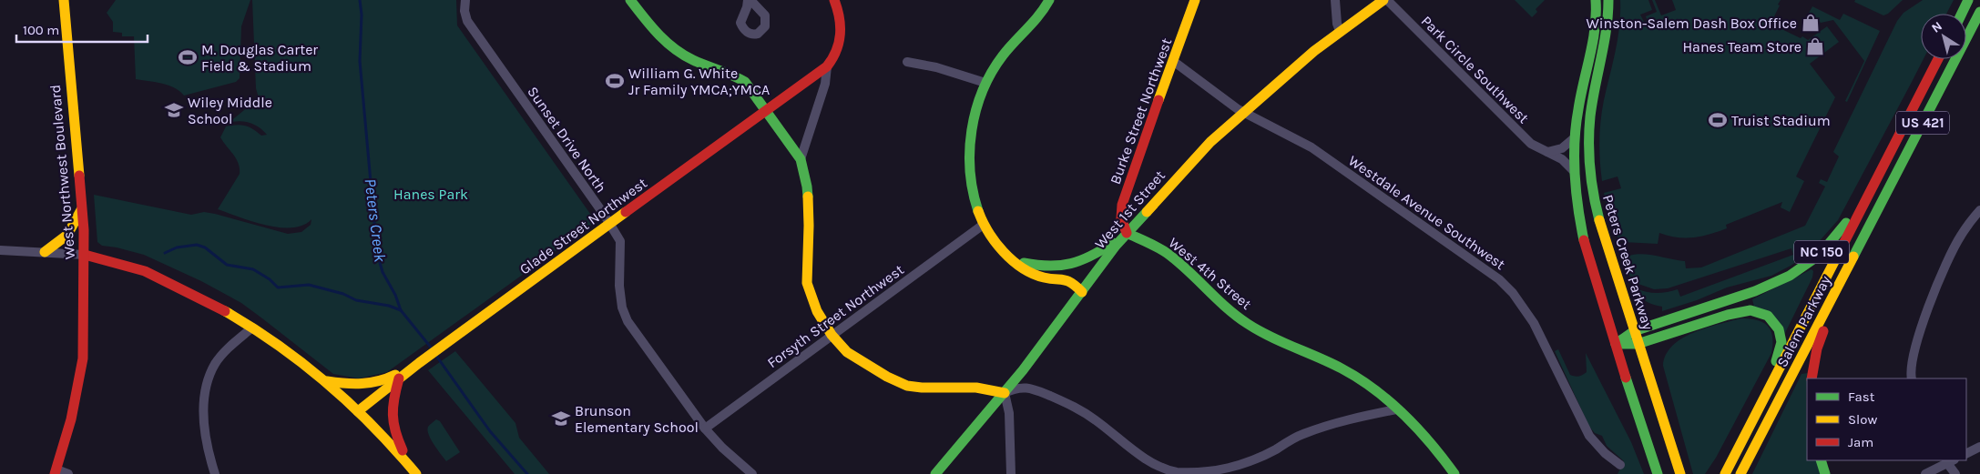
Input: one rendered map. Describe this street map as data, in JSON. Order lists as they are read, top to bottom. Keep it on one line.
{"streets":{"main road":["Burke Street Northwest","US 421","West Northwest Boulevard","West 1st Street","Glade Street Northwest","NC 150","Peters Creek Parkway","West 4th Street","Salem Parkway"],"street":["Park Circle Southwest","Sunset Drive North","Westdale Avenue Southwest","Forsyth Street Northwest"]},"crossings":[["Burke Street Northwest","West 1st Street"],["Burke Street Northwest","Westdale Avenue Southwest"],["Burke Street Northwest","West 4th Street"],["Sunset Drive North","Glade Street Northwest"],["Sunset Drive North","Forsyth Street Northwest"],["West 1st Street","Westdale Avenue Southwest"],["West 1st Street","West 4th Street"],["NC 150","Peters Creek Parkway"],["NC 150","Salem Parkway"]],"water":["Peters Creek"],"parks":["Hanes Park"],"places":{"shop":["Winston-Salem Dash Box Office","Hanes Team Store"],"sports":["M. Douglas Carter Field & Stadium","William G. White Jr Family YMCA;YMCA","Truist Stadium"],"school or university":["Wiley Middle School","Brunson Elementary School"]},"legend":["Fast","Slow","Jam"],"scale_bar":"100 m","north":"top left"}
